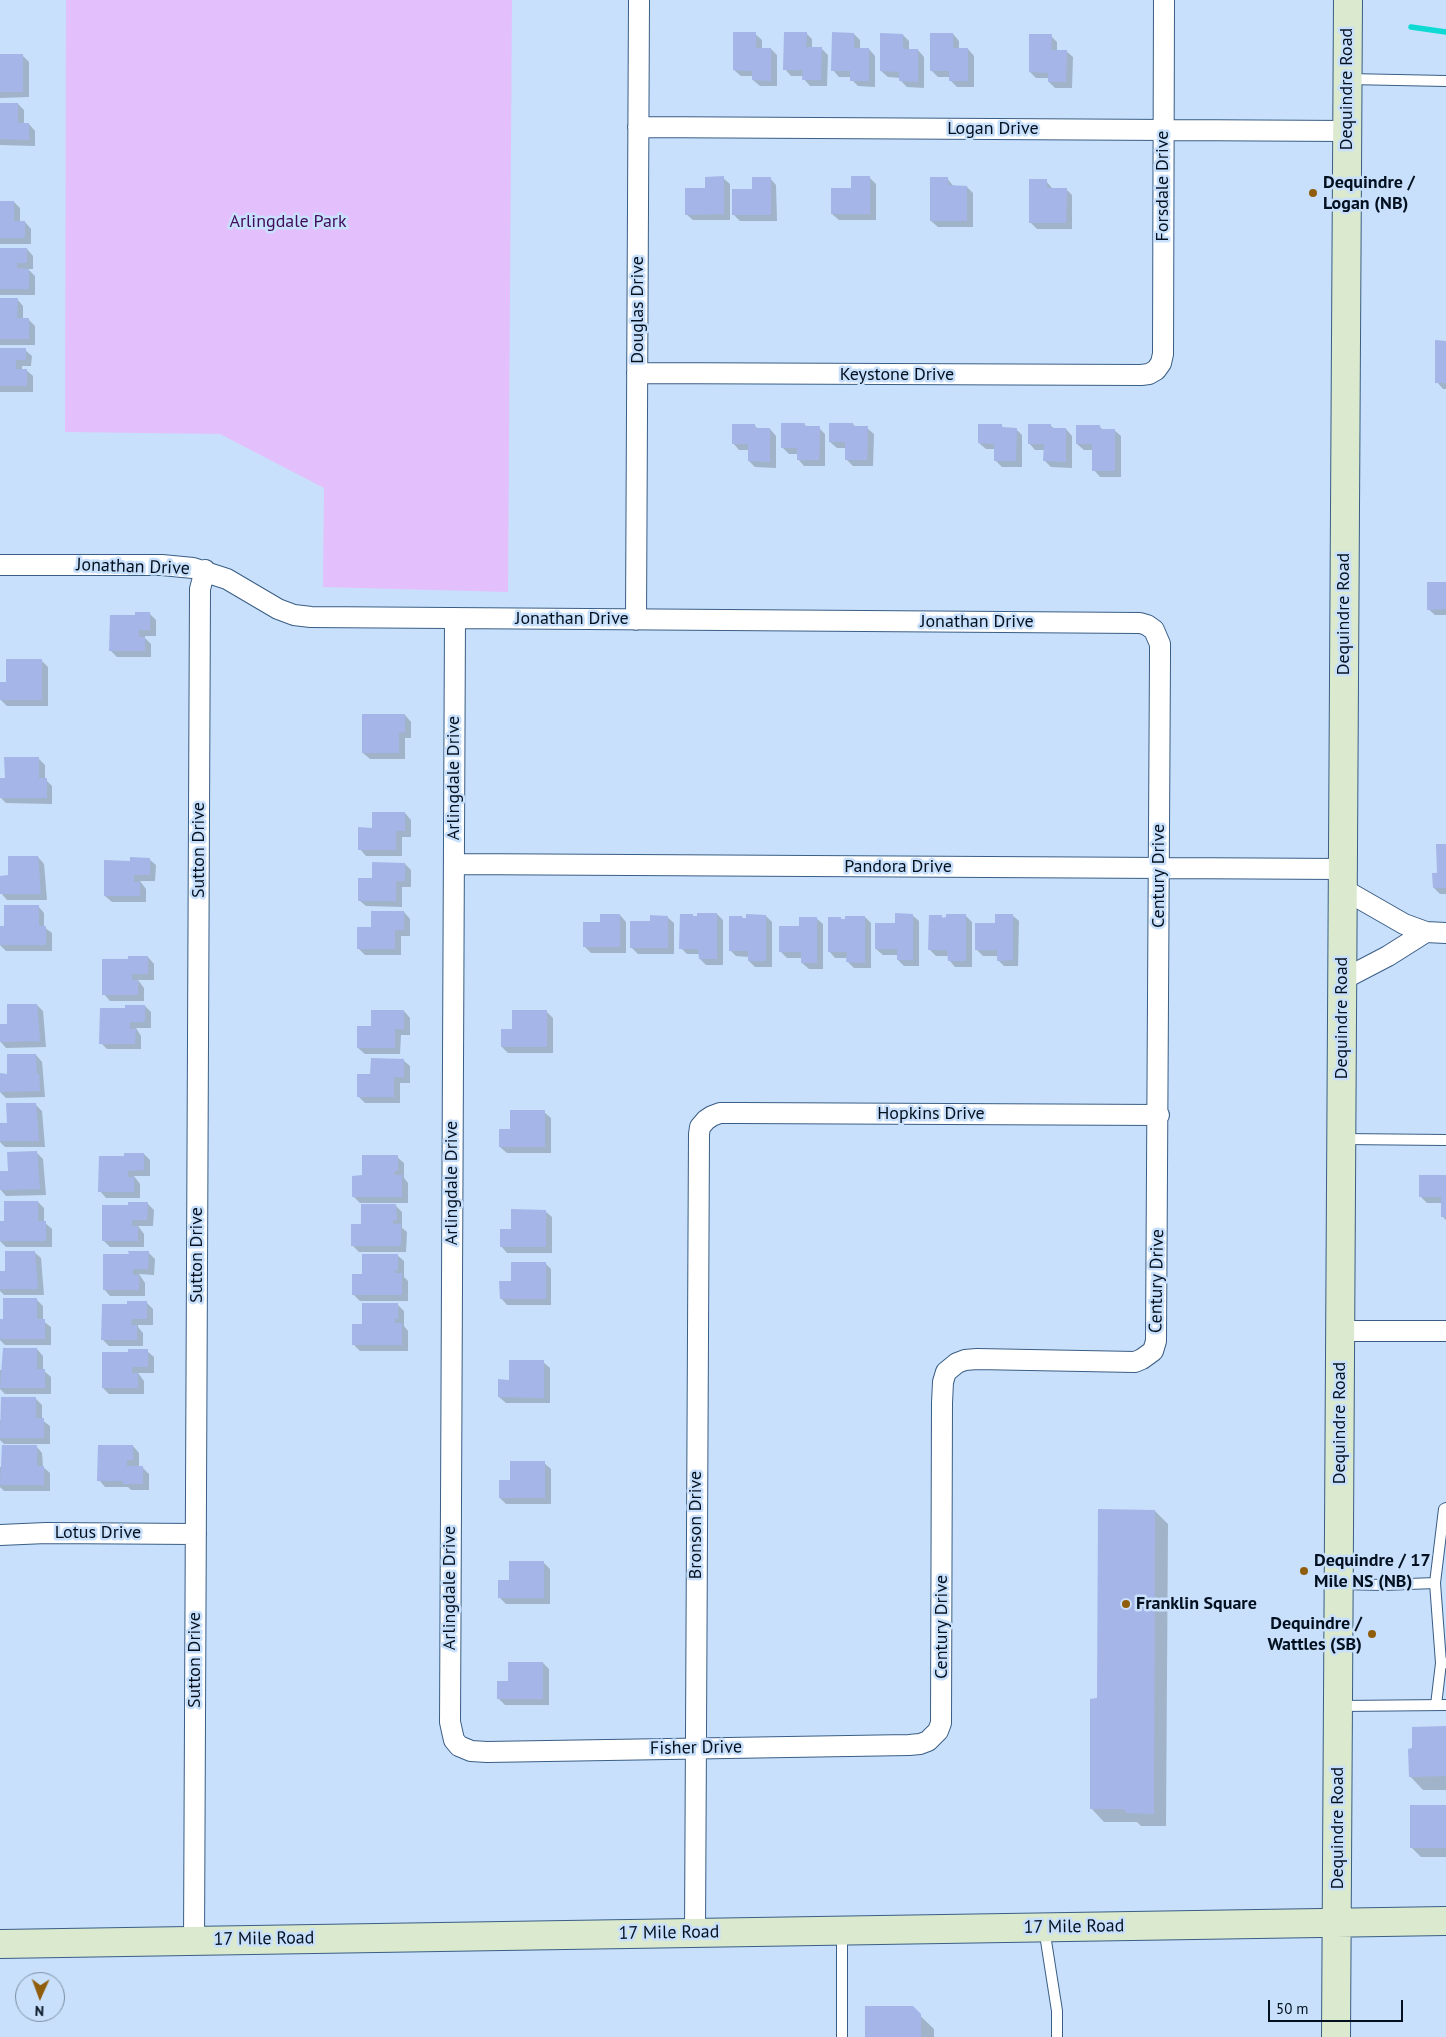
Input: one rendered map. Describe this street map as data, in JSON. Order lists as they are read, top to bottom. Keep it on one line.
{"streets":{"main road":["Dequindre Road","17 Mile Road"],"street":["Logan Drive","Forsdale Drive","Douglas Drive","Keystone Drive","Jonathan Drive","Arlingdale Drive","Sutton Drive","Pandora Drive","Century Drive","Hopkins Drive","Bronson Drive","Lotus Drive","Fisher Drive"]},"crossings":[["Dequindre Road","Logan Drive"],["Dequindre Road","Pandora Drive"],["Dequindre Road","17 Mile Road"],["Logan Drive","Forsdale Drive"],["Logan Drive","Douglas Drive"],["Forsdale Drive","Keystone Drive"],["Douglas Drive","Keystone Drive"],["Douglas Drive","Jonathan Drive"],["Jonathan Drive","Arlingdale Drive"],["Jonathan Drive","Sutton Drive"],["Jonathan Drive","Century Drive"],["Arlingdale Drive","Pandora Drive"],["Arlingdale Drive","Fisher Drive"],["Sutton Drive","Lotus Drive"],["Sutton Drive","17 Mile Road"],["Pandora Drive","Century Drive"],["Century Drive","Hopkins Drive"],["Century Drive","Fisher Drive"],["Hopkins Drive","Bronson Drive"],["Bronson Drive","Fisher Drive"],["Bronson Drive","17 Mile Road"]],"parks":["Arlingdale Park"],"places":["Dequindre / Logan (NB)","Dequindre / 17 Mile NS (NB)","Franklin Square","Dequindre / Wattles (SB)"],"scale_bar":"50 m","north":"bottom"}
